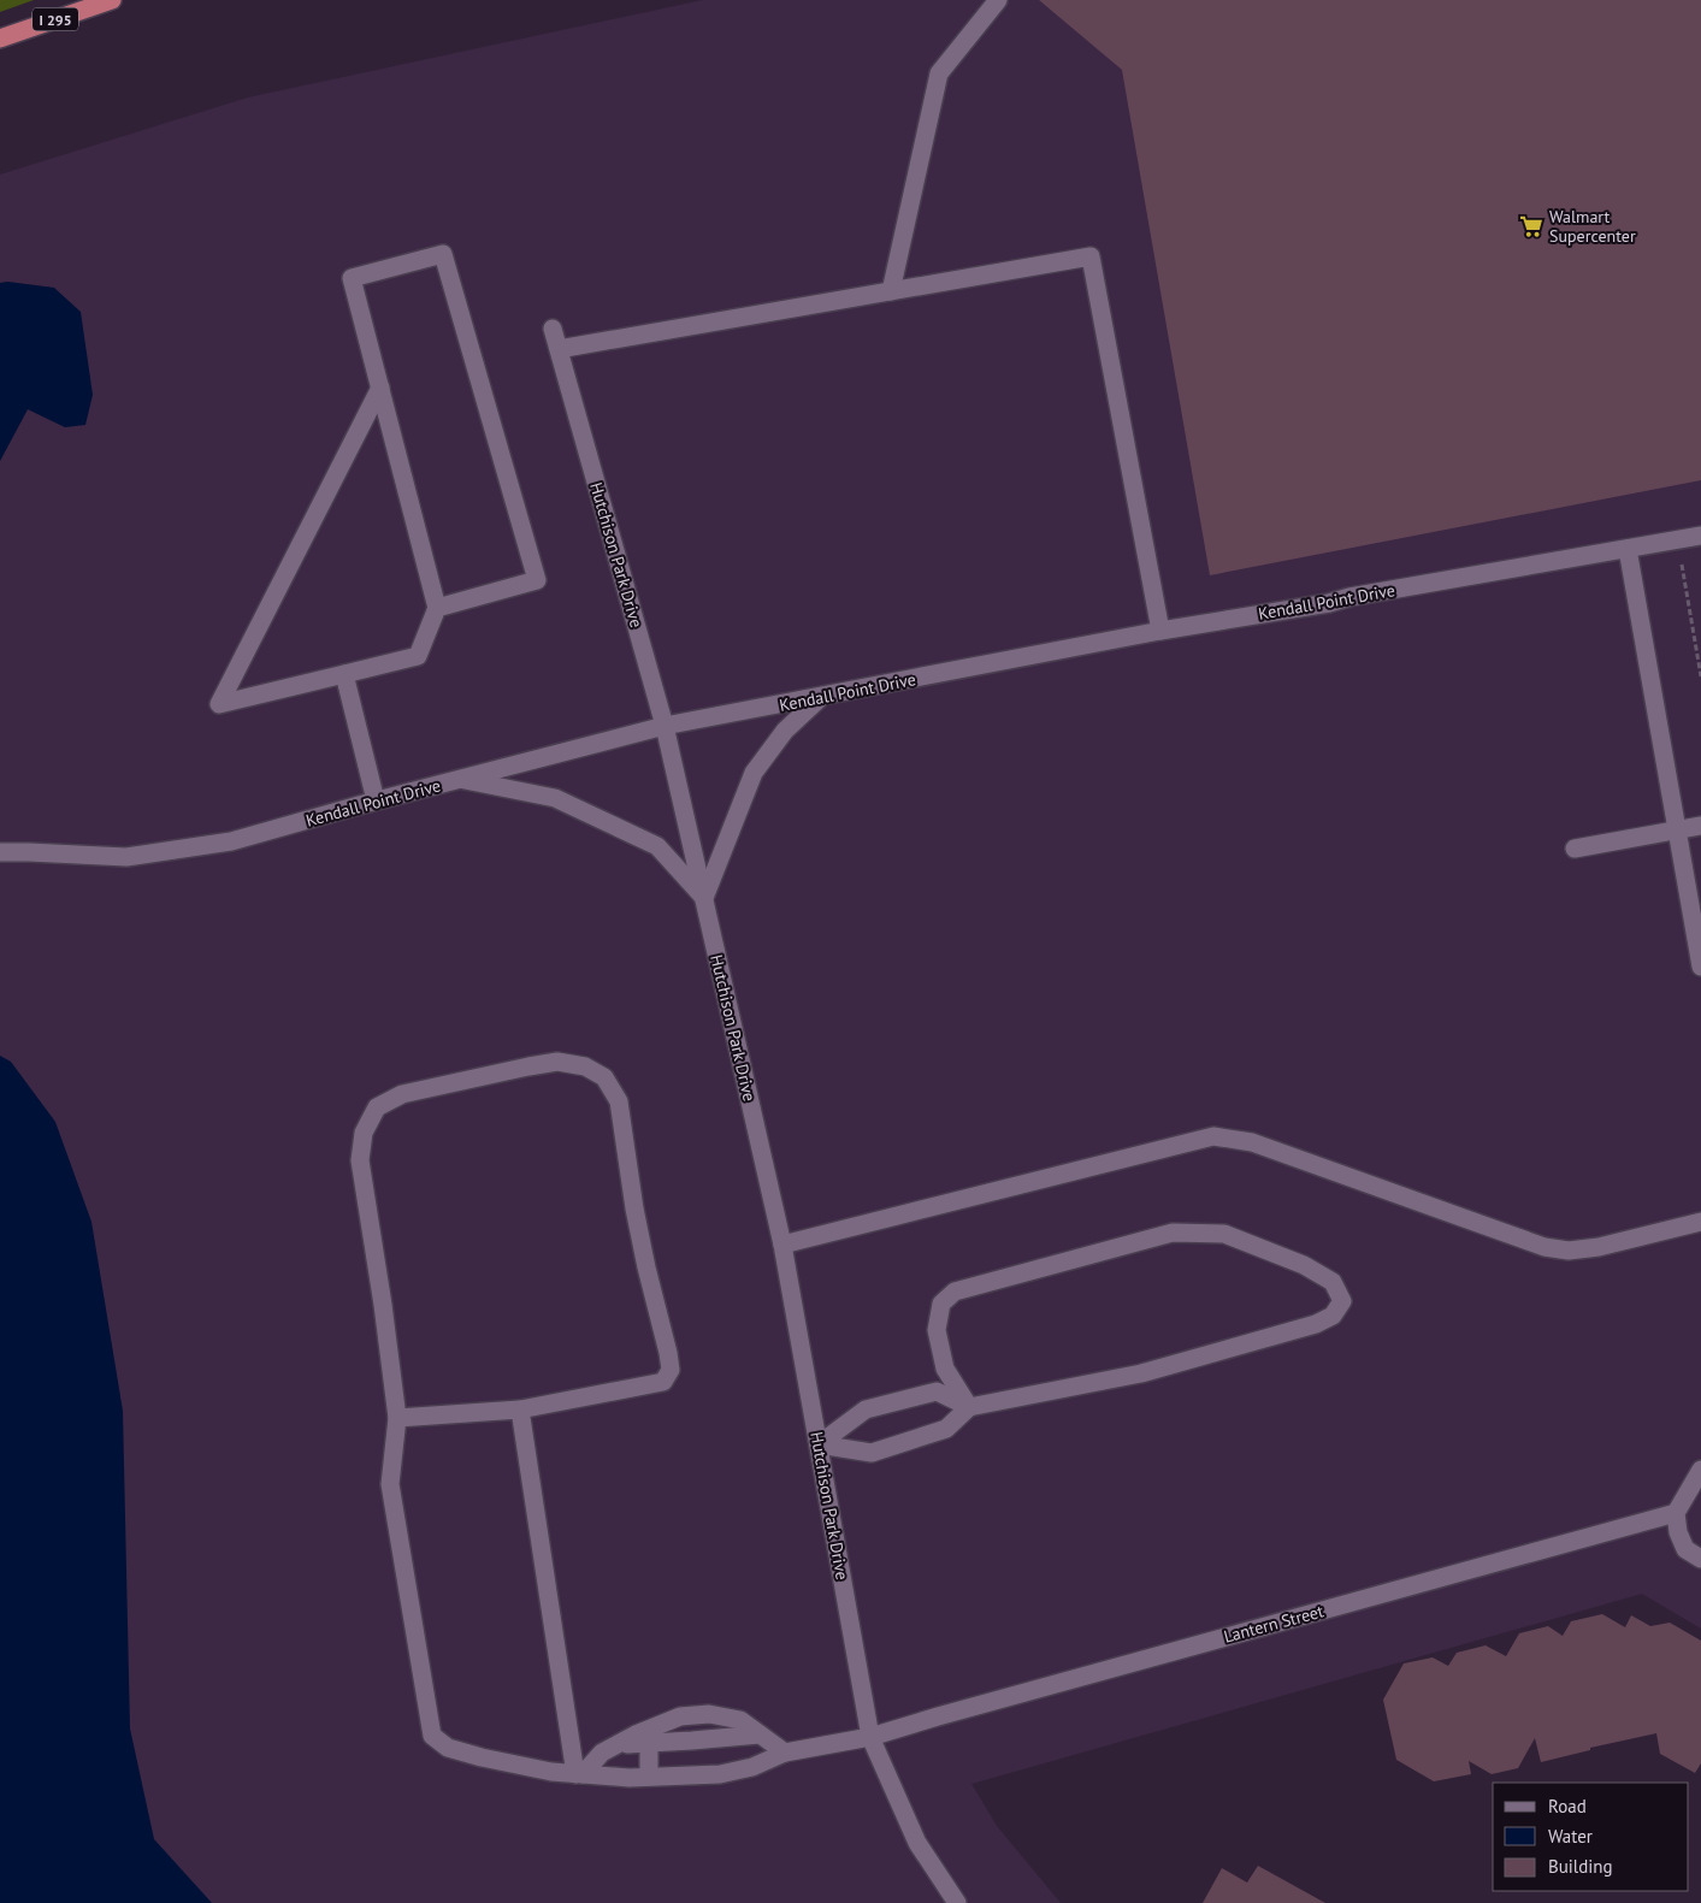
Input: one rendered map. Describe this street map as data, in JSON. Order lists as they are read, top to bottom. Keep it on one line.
{"streets":{"highway":["I 295"],"street":["Hutchison Park Drive","Kendall Point Drive","Lantern Street"]},"crossings":[["Hutchison Park Drive","Kendall Point Drive"],["Hutchison Park Drive","Lantern Street"]],"places":{"supermarket":["Walmart Supercenter"]},"legend":["Road","Water","Building"]}
